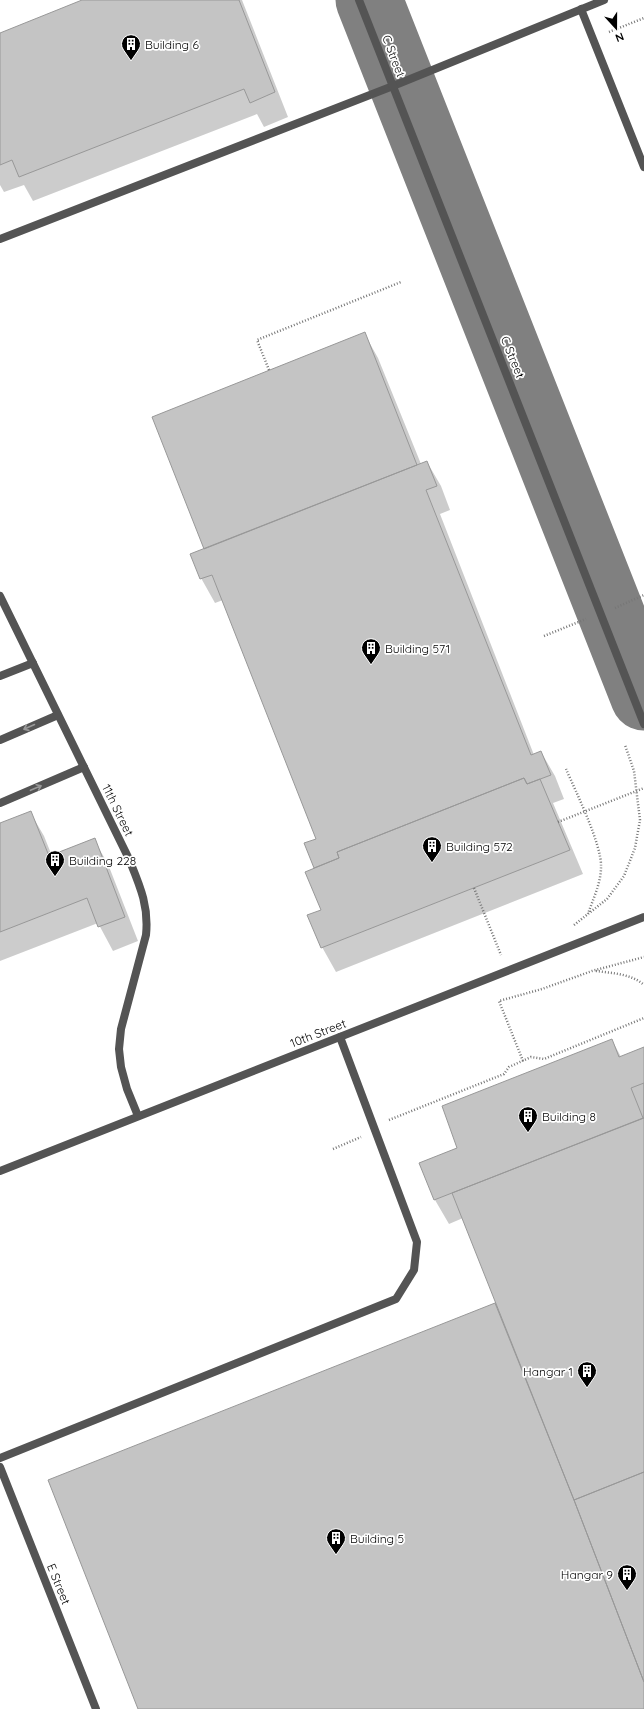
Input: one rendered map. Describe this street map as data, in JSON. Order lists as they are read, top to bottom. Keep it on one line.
{"streets":{"street":["C Street","11th Street","10th Street","E Street"]},"crossings":[["11th Street","10th Street"]],"places":{"building":["Building 6","Building 571","Building 572","Building 228","Building 8","Hangar 1","Building 5","Hangar 9"]},"north":"bottom"}
